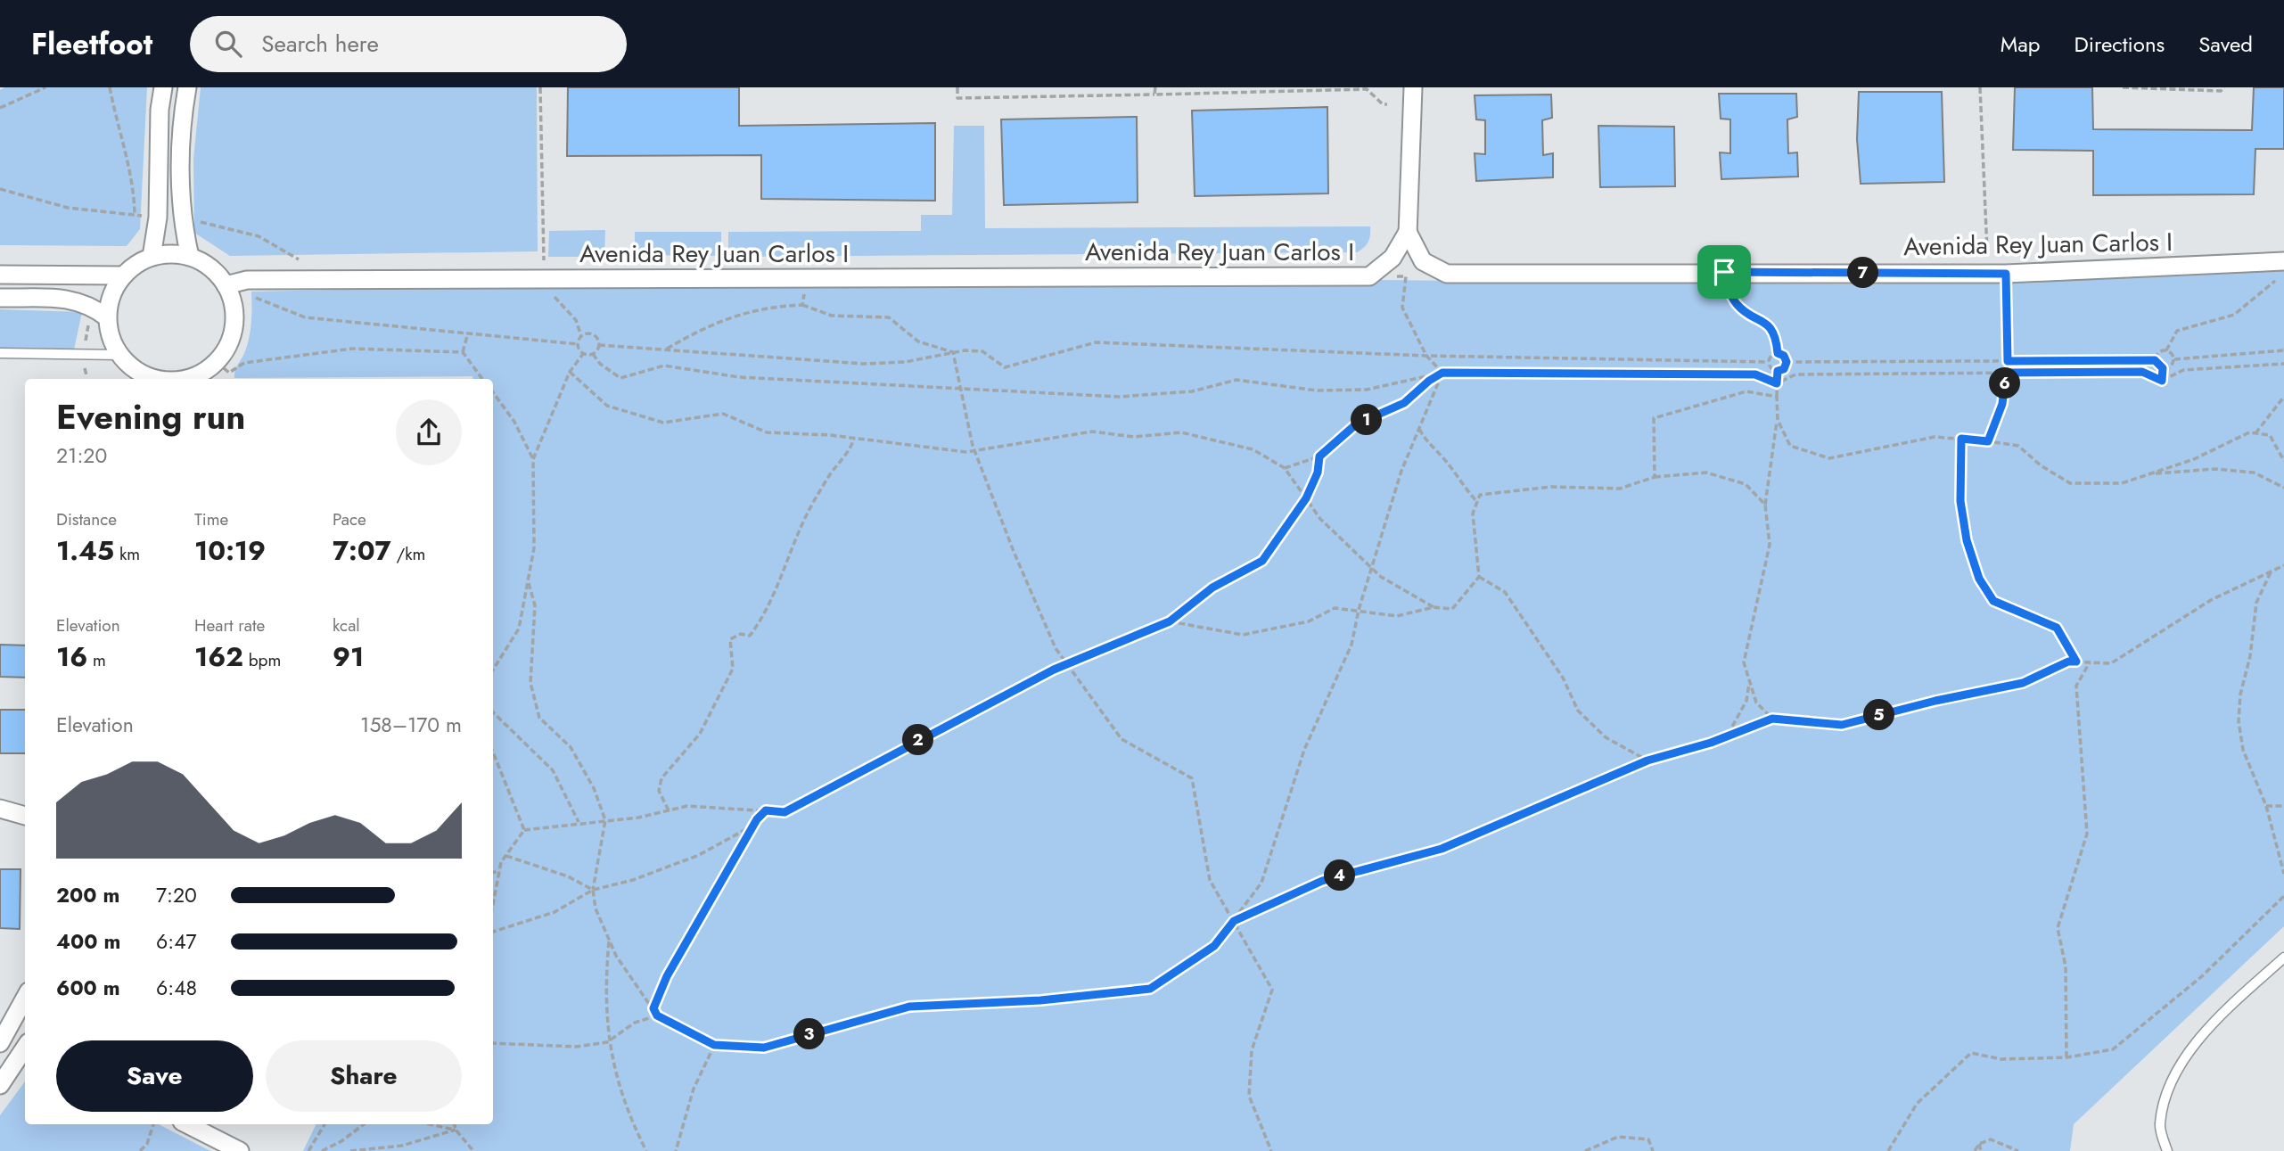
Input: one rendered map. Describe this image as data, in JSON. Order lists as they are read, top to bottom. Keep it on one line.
{"streets":{"street":["Avenida Rey Juan Carlos I"]},"page":{"header":"Fleetfoot","search":"Search here","nav":["Map","Directions","Saved"],"pins":["7","6","1","5","2","4","3"],"heading":["Evening run","21:20"],"stats":[["Distance","1.45 km"],["Time","10:19"],["Pace","7:07 /km"],["Elevation","16 m"],["Heart rate","162 bpm"],["kcal","91"]],"chart":["Elevation","158–170 m"],"list":[{"name":"200 m","note":"7:20"},{"name":"400 m","note":"6:47"},{"name":"600 m","note":"6:48"}],"buttons":["Save","Share"]}}
